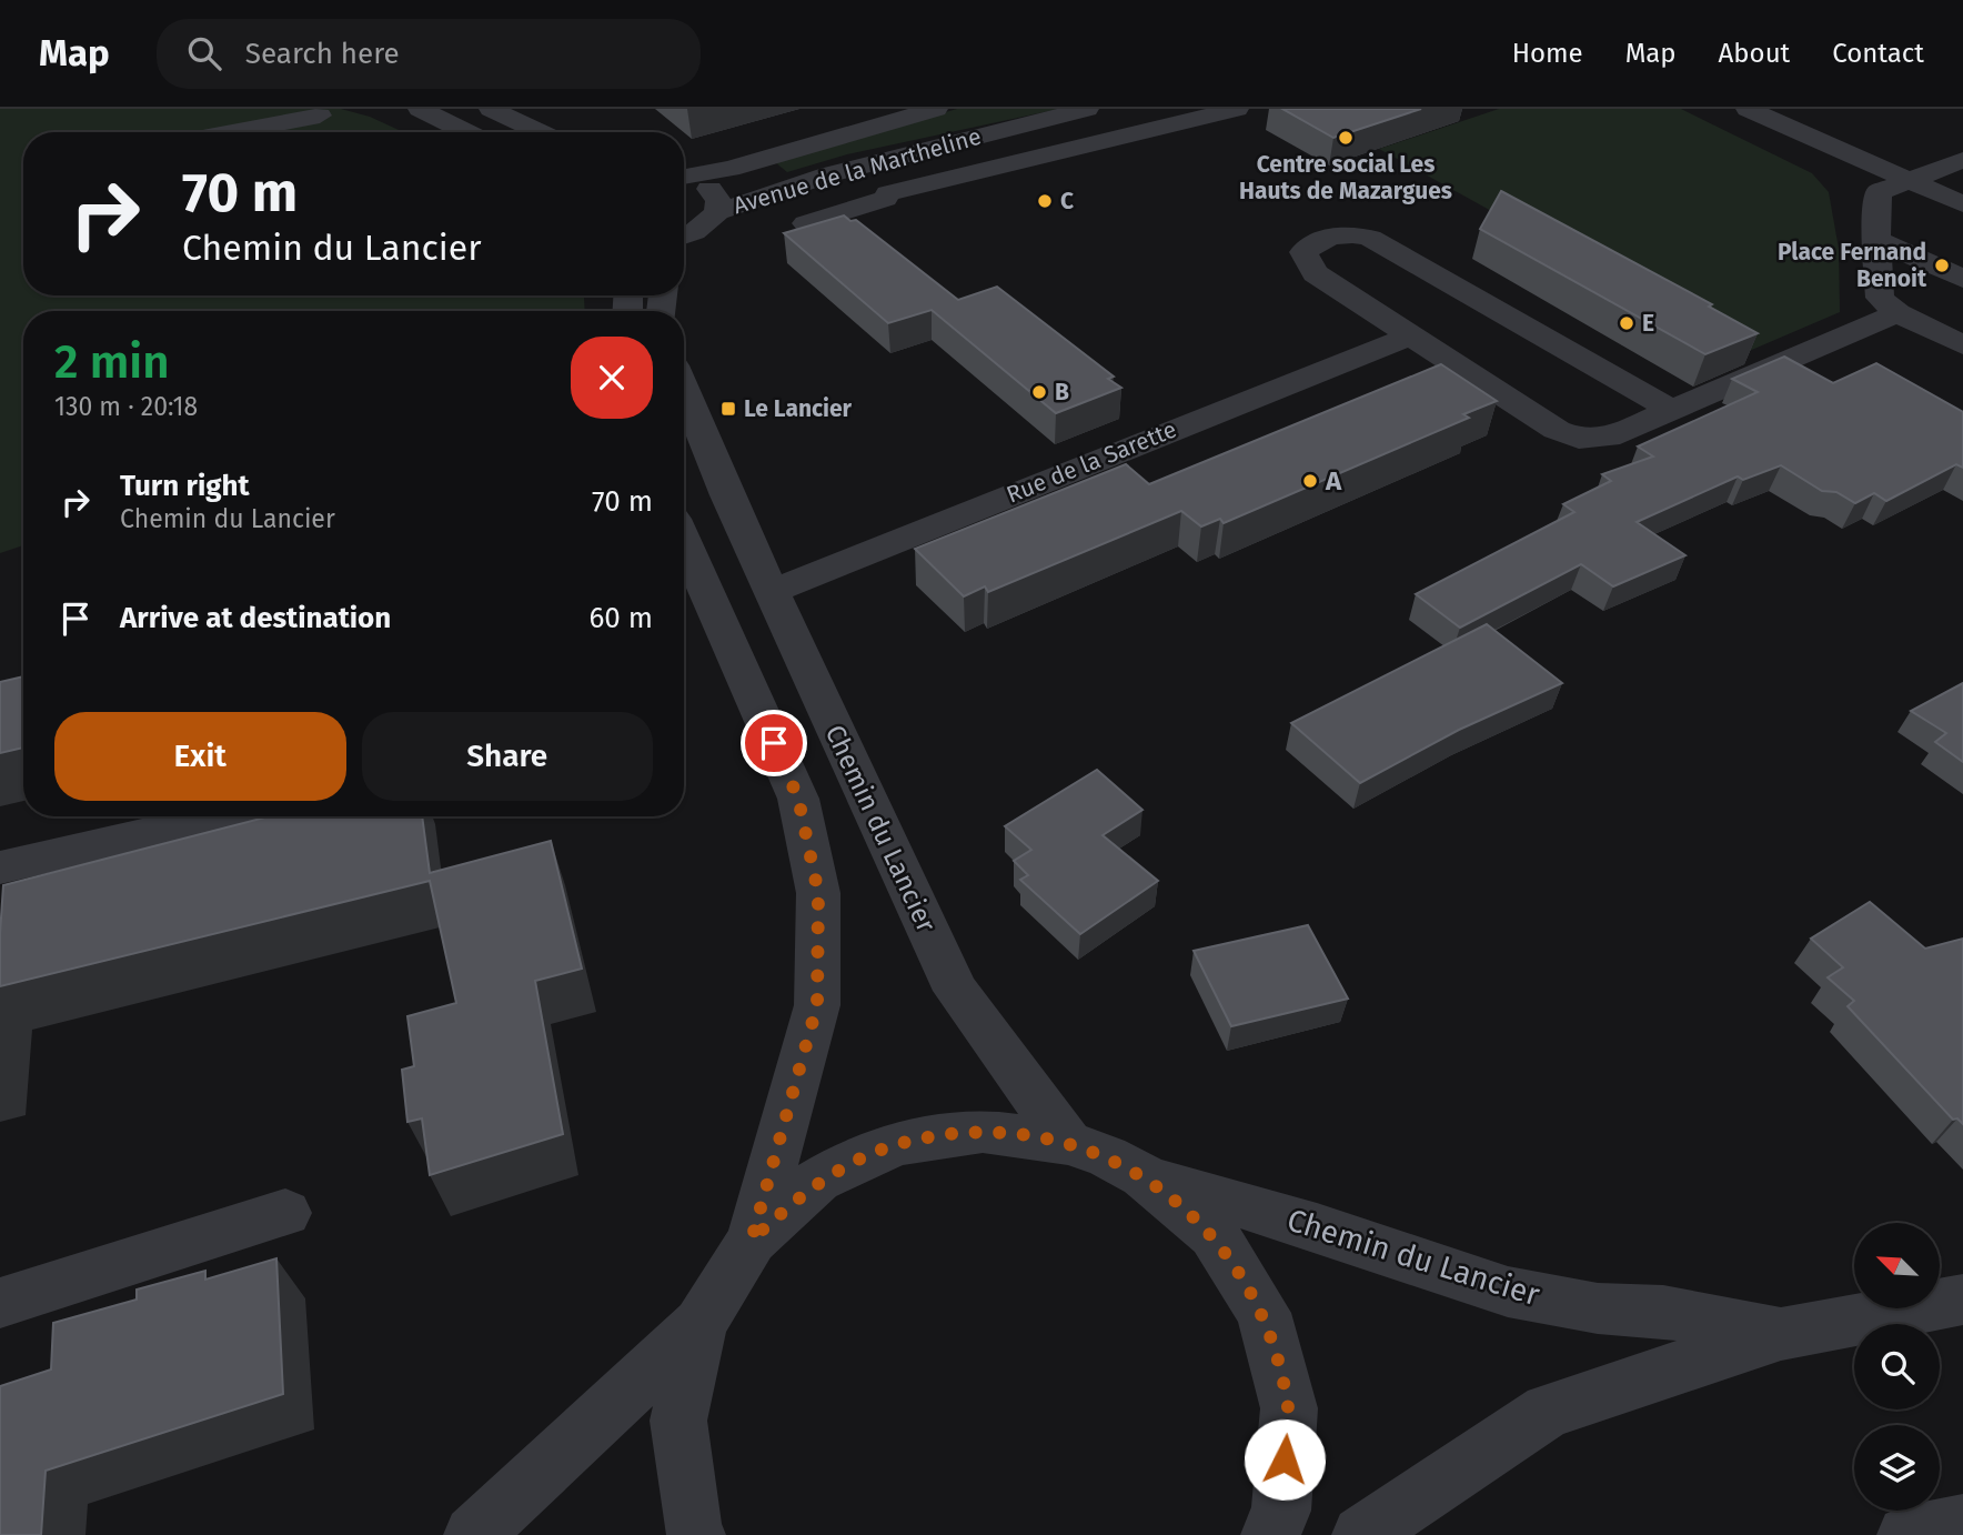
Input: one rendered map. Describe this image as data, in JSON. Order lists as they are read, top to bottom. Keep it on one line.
{"streets":{"street":["Avenue de la Martheline","Rue de la Sarette","Chemin du Lancier"]},"crossings":[["Rue de la Sarette","Chemin du Lancier"]],"places":{"other":["Centre social Les Hauts de Mazargues","C","Place Fernand Benoit","E","B","A"],"transit":["Le Lancier"]},"north":"top left","page":{"header":"Map","search":"Search here","nav":["Home","Map","About","Contact"],"turn":["70 m","Chemin du Lancier"],"heading":["2 min","130 m · 20:18"],"list":[{"name":"Turn right","note":"Chemin du Lancier","value":"70 m"},{"name":"Arrive at destination","value":"60 m"}],"buttons":["Exit","Share"]}}
